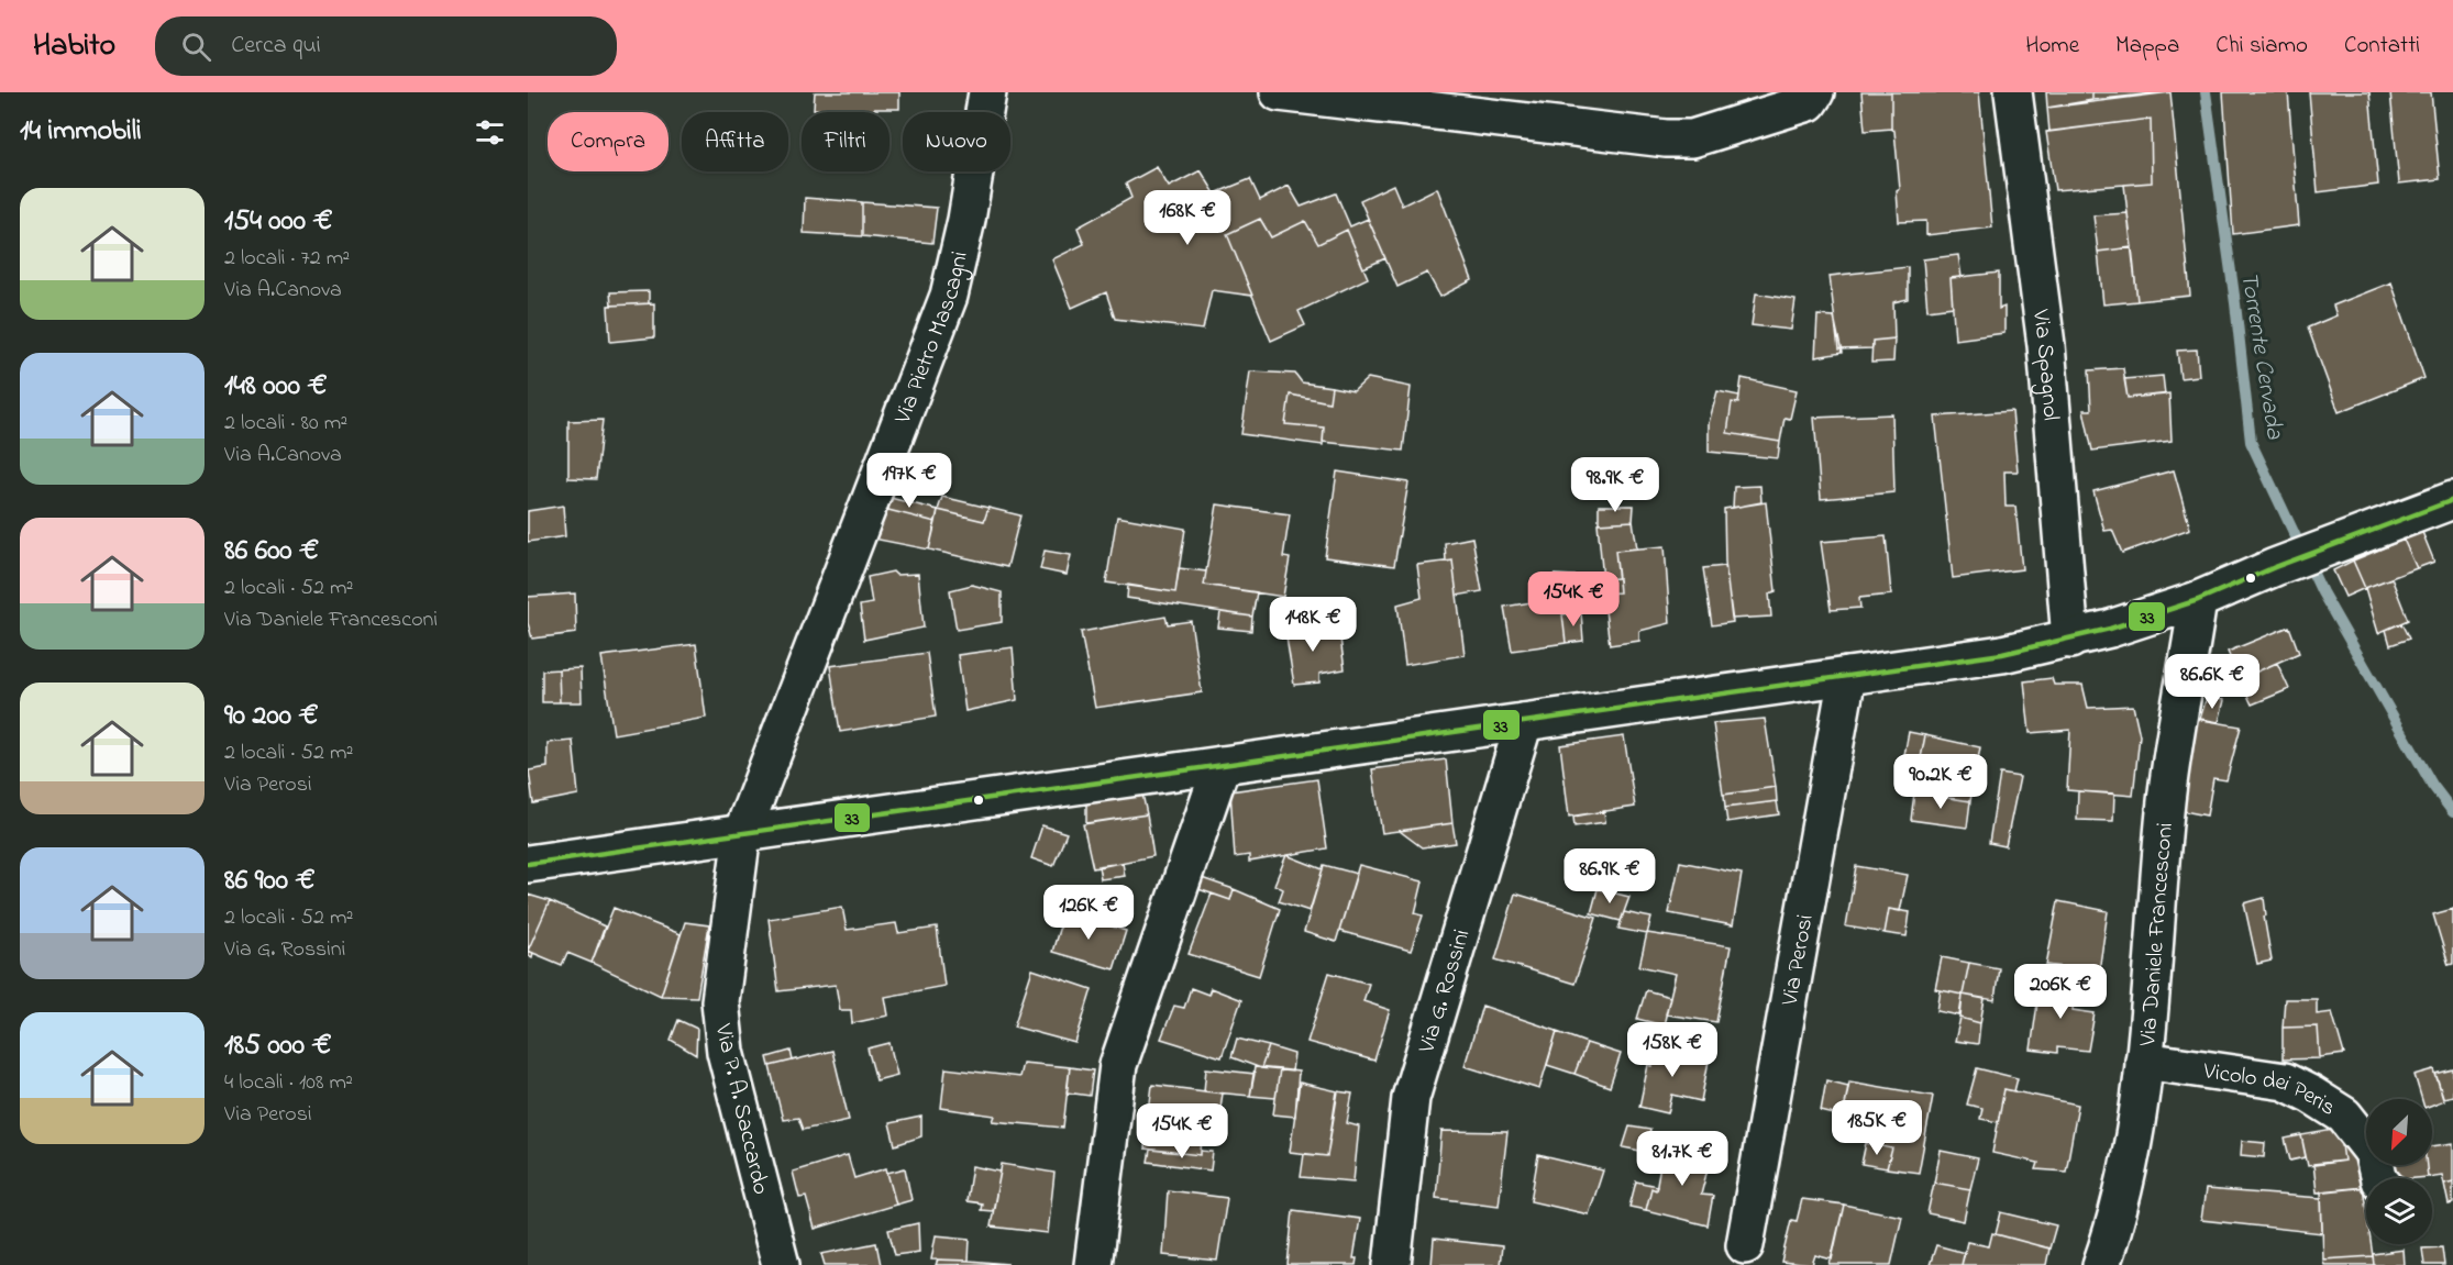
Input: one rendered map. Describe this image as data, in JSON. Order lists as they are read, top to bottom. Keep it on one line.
{"streets":{"street":["Via Pietro Mascagni","Via Spagnol","Via Daniele Francesconi","Via Perosi","Via G. Rossini","Vicolo dei Peris","Via P. A. Saccardo"]},"crossings":[["Via Pietro Mascagni","Via P. A. Saccardo"],["Via Daniele Francesconi","Vicolo dei Peris"]],"water":["Torrente Cervada"],"lines":["transit line 33"],"north":"bottom left","page":{"header":"Habito","search":"Cerca qui","nav":["Home","Mappa","Chi siamo","Contatti"],"heading":"14 immobili","chip":["Compra","Affitta","Filtri","Nuovo"],"list":[{"name":"154 000 €","note":"2 locali · 72 m² · Via A.Canova"},{"name":"148 000 €","note":"2 locali · 80 m² · Via A.Canova"},{"name":"86 600 €","note":"2 locali · 52 m² · Via Daniele Francesconi"},{"name":"90 200 €","note":"2 locali · 52 m² · Via Perosi"},{"name":"86 900 €","note":"2 locali · 52 m² · Via G. Rossini"},{"name":"185 000 €","note":"4 locali · 108 m² · Via Perosi"}],"price":["168K €","197K €","98.9K €","154K €","148K €","86.6K €","90.2K €","86.9K €","126K €","206K €","158K €","185K €","154K €","81.7K €"]}}
